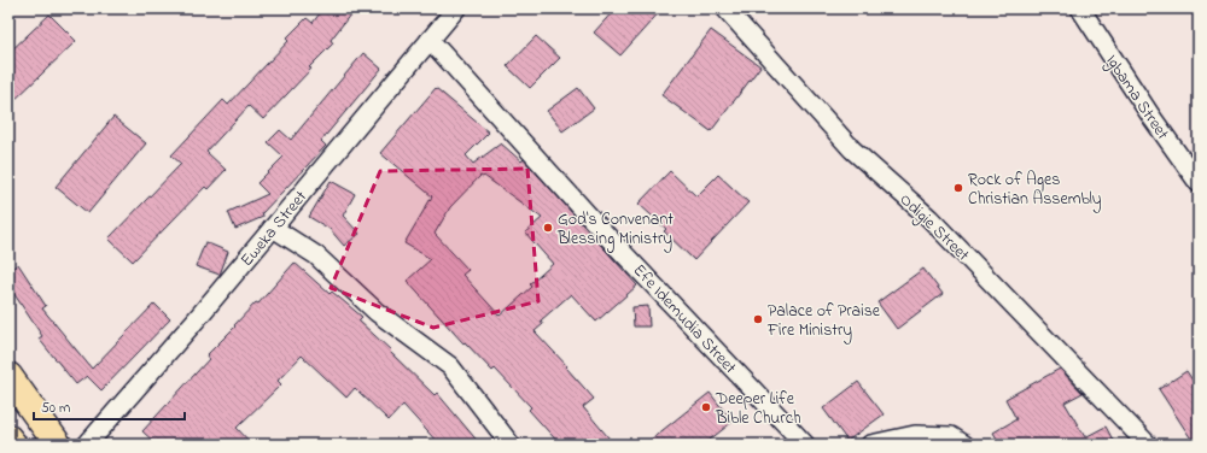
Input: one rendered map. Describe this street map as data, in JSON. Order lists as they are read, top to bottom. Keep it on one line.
{"streets":{"street":["Igbama Street","Odigie Street","Eweka Street","Efe Idemudia Street"]},"crossings":[["Eweka Street","Efe Idemudia Street"]],"places":["Rock of Ages Christian Assembly","God's Convenant Blessing Ministry","Palace of Praise Fire Ministry","Deeper Life Bible Church"],"scale_bar":"50 m"}
